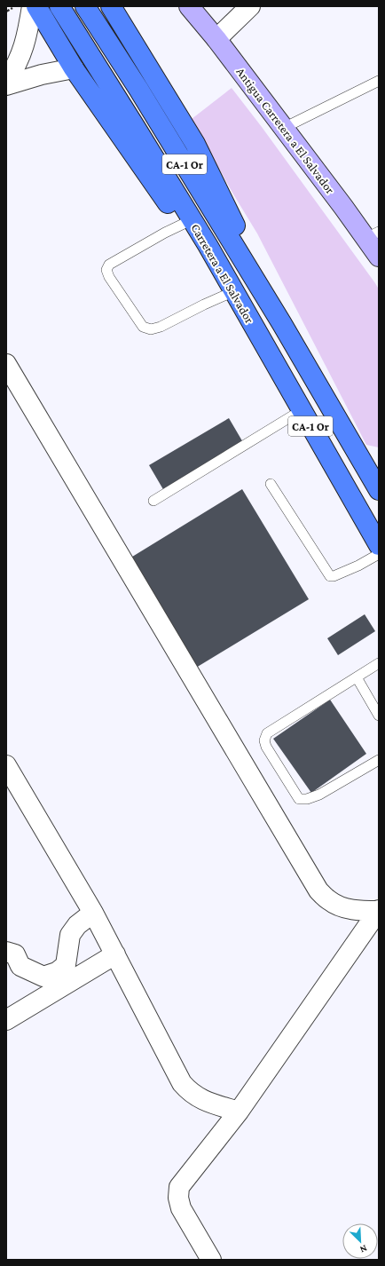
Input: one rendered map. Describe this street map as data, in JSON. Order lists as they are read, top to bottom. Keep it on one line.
{"streets":{"highway":["CA-1 Or","Carretera a El Salvador"],"street":["Antigua Carretera a El Salvador"]},"north":"bottom right"}
